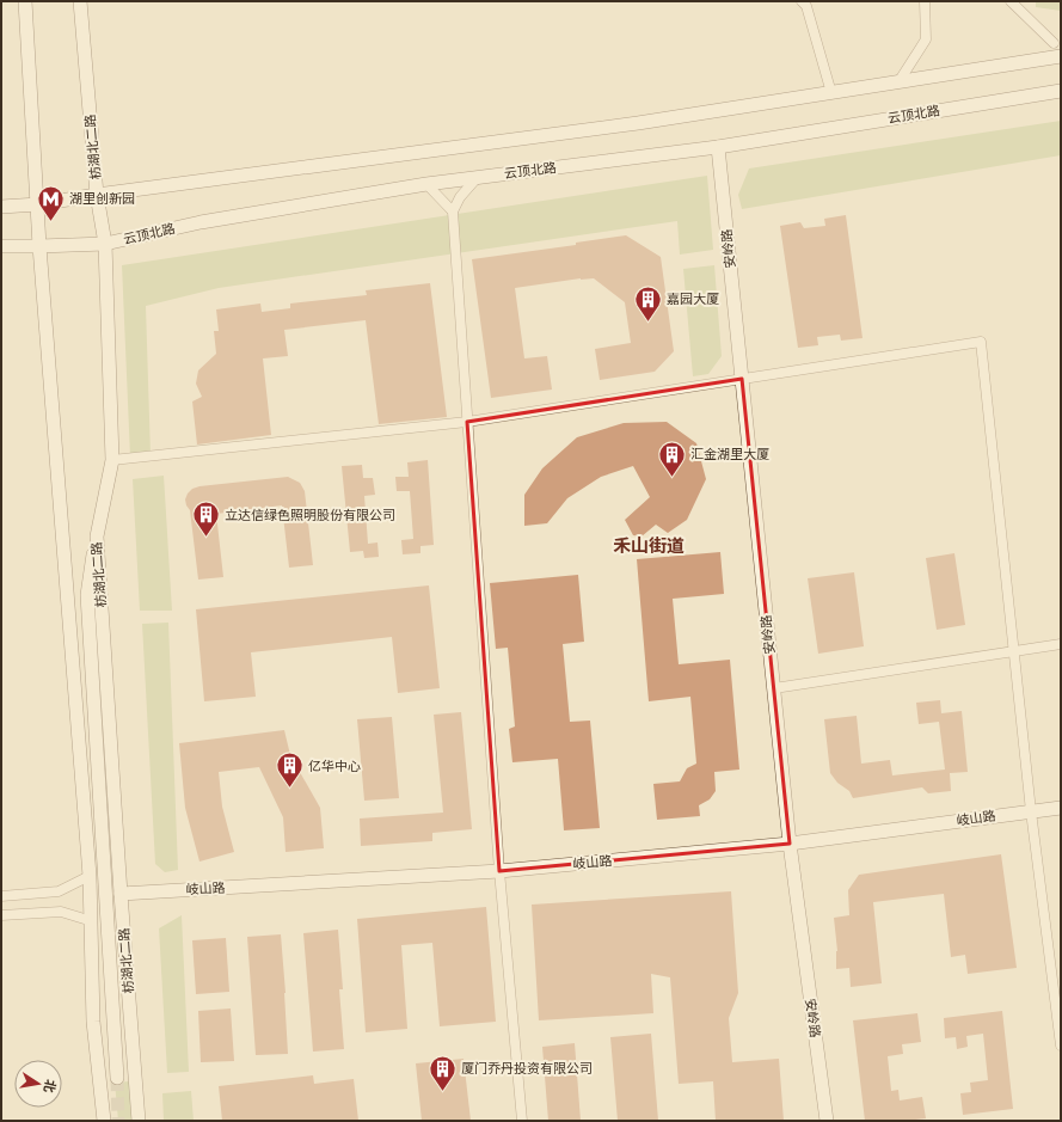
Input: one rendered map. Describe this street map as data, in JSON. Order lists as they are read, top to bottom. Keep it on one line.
{"streets":{"main road":["云顶北路","枋湖北二路","安岭路","岐山路"]},"crossings":[["云顶北路","枋湖北二路"],["云顶北路","安岭路"],["枋湖北二路","岐山路"],["安岭路","岐山路"]],"districts":["禾山街道"],"places":{"metro station":["湖里创新园"],"building":["嘉园大厦","汇金湖里大厦","立达信绿色照明股份有限公司","亿华中心","厦门乔丹投资有限公司"]},"north":"right"}
